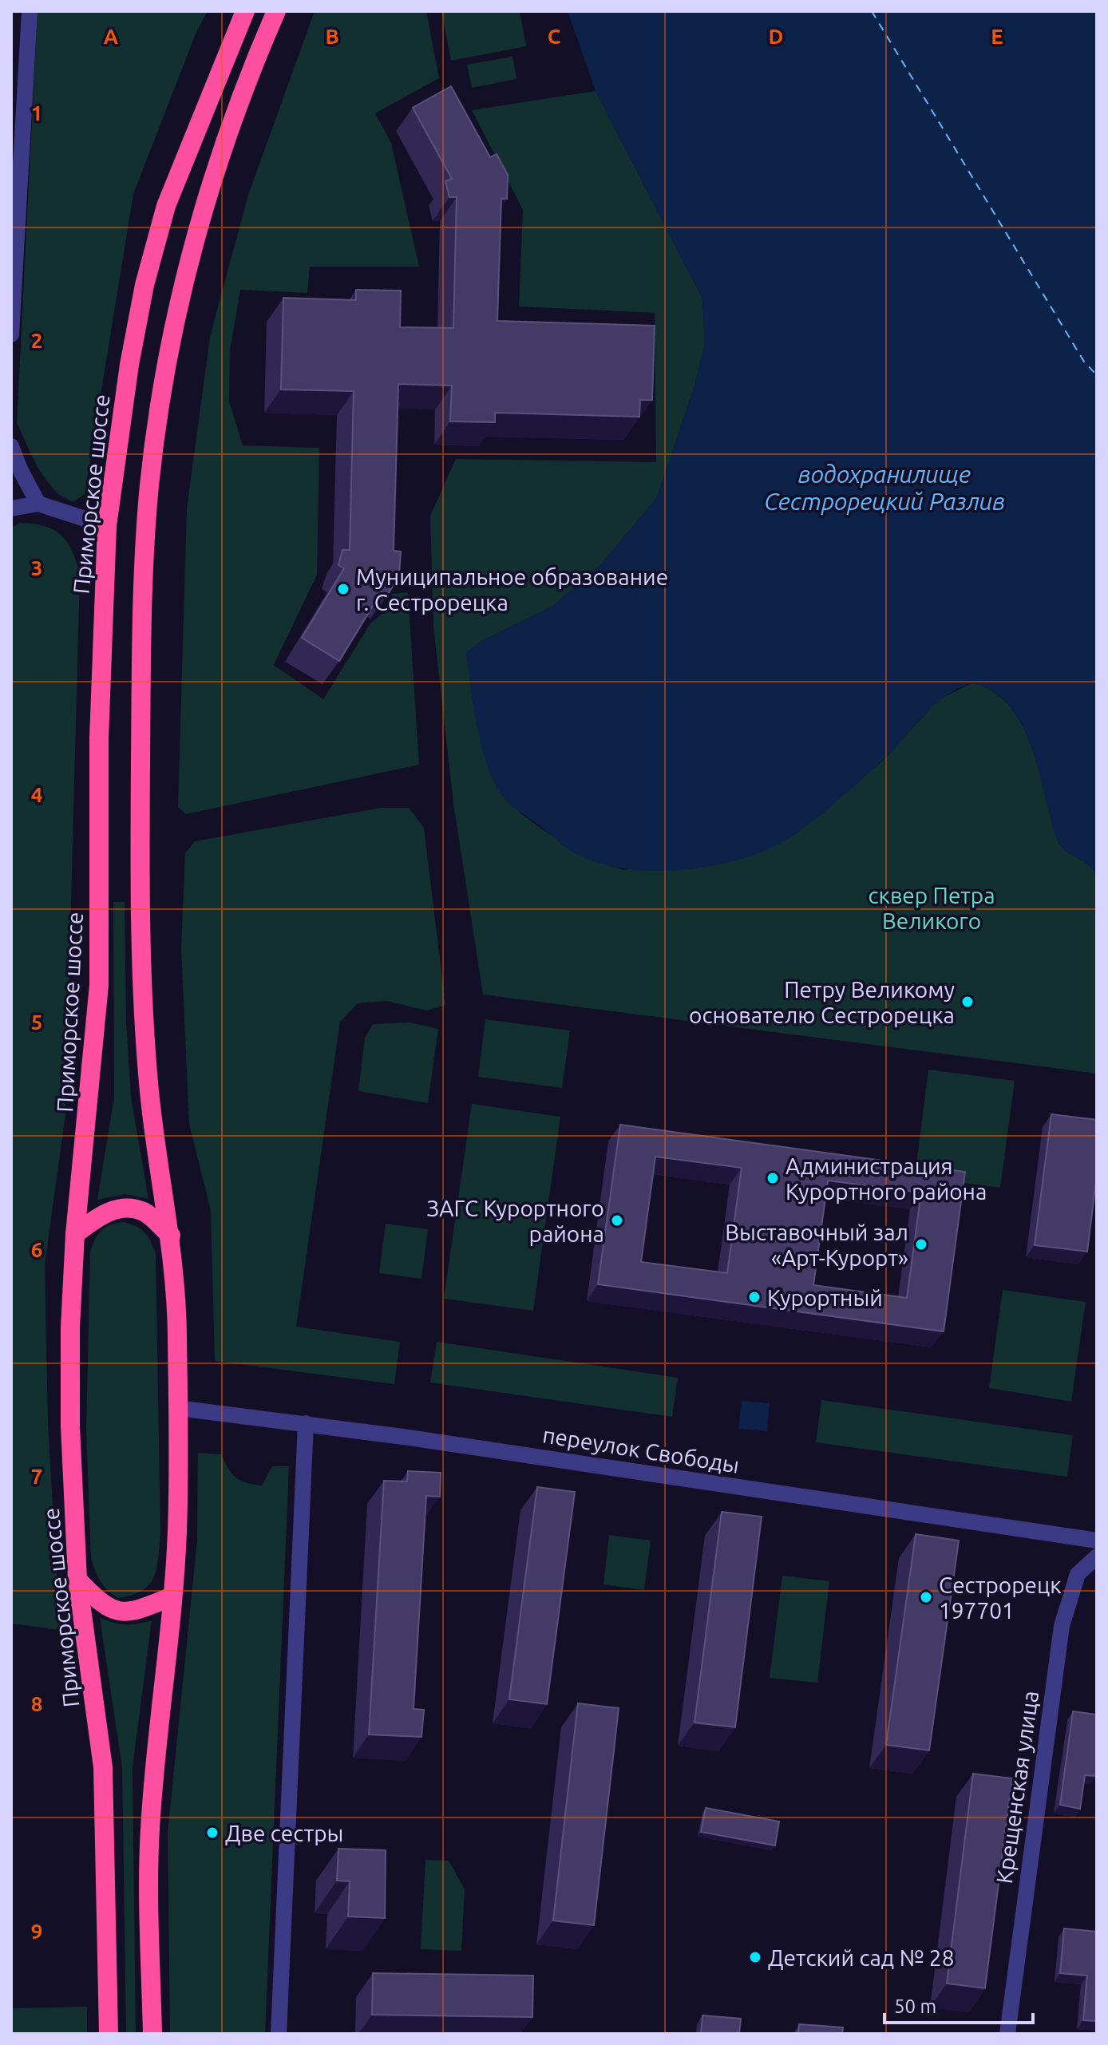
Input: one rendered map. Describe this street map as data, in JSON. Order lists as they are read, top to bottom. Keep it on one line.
{"streets":{"highway":["Приморское шоссе"],"street":["переулок Свободы","Крещенская улица"]},"water":["водохранилище Сестрорецкий Разлив"],"parks":["сквер Петра Великого"],"places":["Муниципальное образование г. Сестрорецка","Петру Великому основателю Сестрорецка","Администрация Курортного района","ЗАГС Курортного района","Выставочный зал «Арт-Курорт»","Курортный","Сестрорецк 197701","Две сестры","Детский сад № 28"],"scale_bar":"50 m","grid":{"columns":["A","B","C","D","E"],"rows":["1","2","3","4","5","6","7","8","9"]}}
